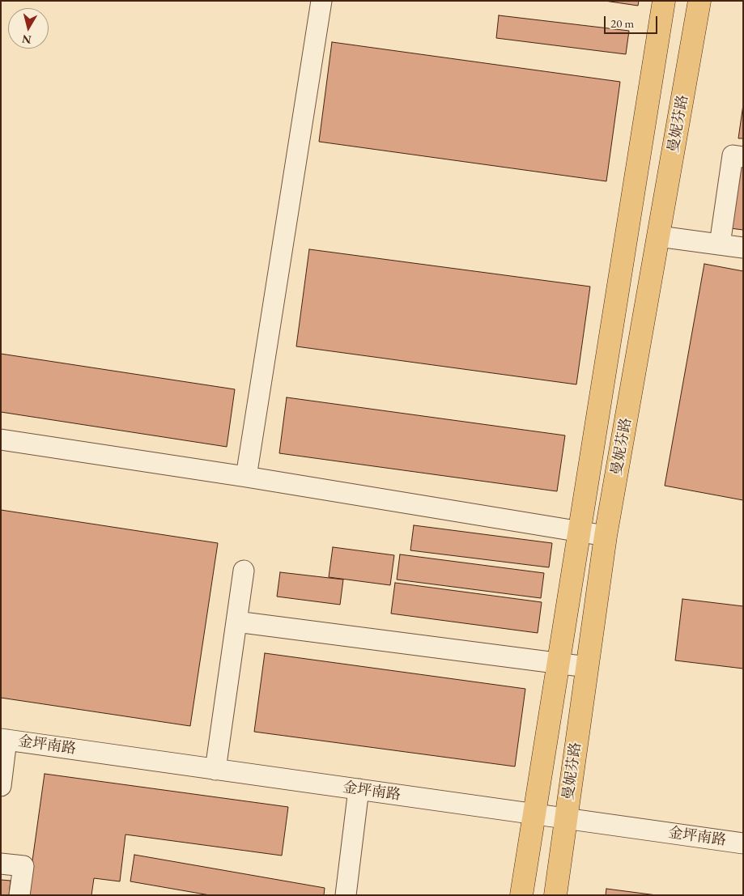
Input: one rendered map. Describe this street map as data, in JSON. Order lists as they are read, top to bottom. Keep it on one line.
{"streets":{"main road":["曼妮芬路"],"street":["金坪南路"]},"crossings":[["曼妮芬路","金坪南路"]],"scale_bar":"20 m","north":"bottom"}
